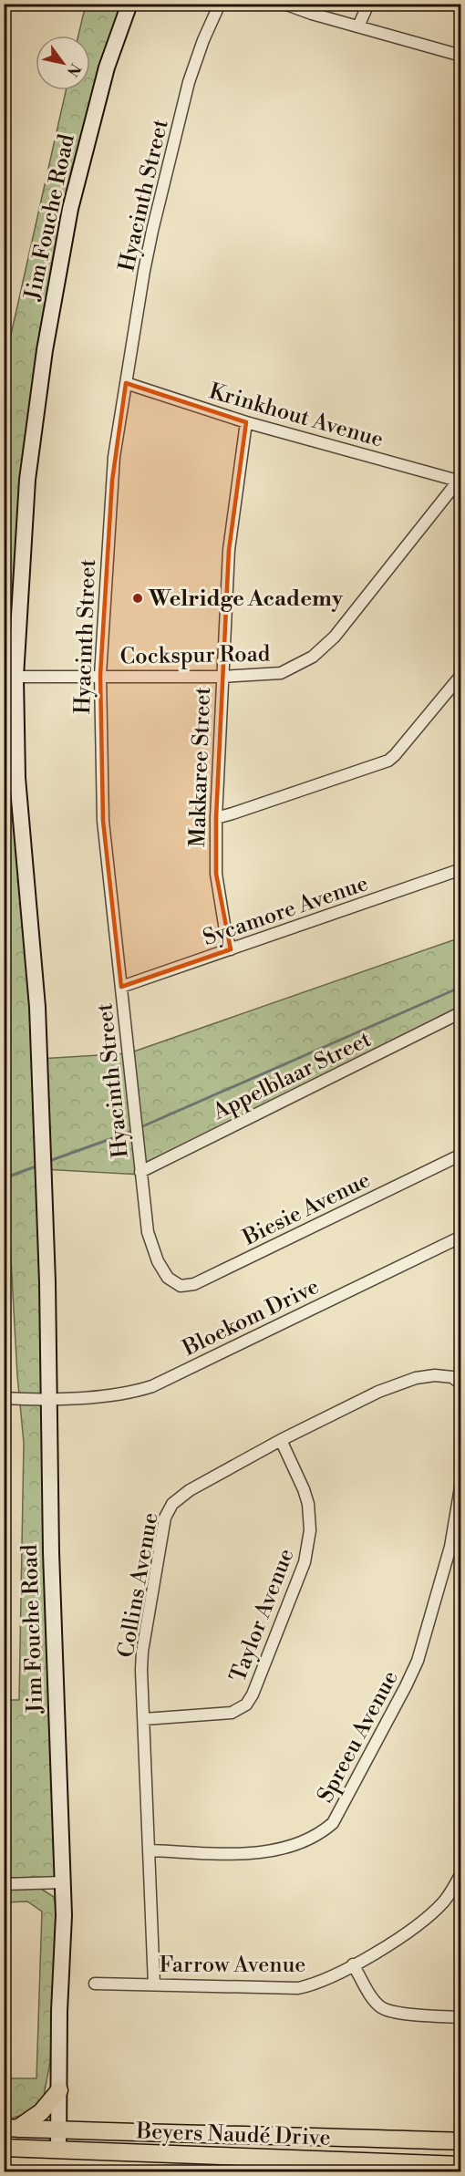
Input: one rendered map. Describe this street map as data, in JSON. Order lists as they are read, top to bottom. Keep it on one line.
{"streets":{"main road":["Beyers Naudé Drive"],"street":["Hyacinth Street","Jim Fouche Road","Krinkhout Avenue","Cockspur Road","Makkaree Street","Sycamore Avenue","Appelblaar Street","Biesie Avenue","Bloekom Drive","Collins Avenue","Taylor Avenue","Spreeu Avenue","Farrow Avenue"]},"crossings":[["Hyacinth Street","Krinkhout Avenue"],["Hyacinth Street","Cockspur Road"],["Hyacinth Street","Sycamore Avenue"],["Hyacinth Street","Appelblaar Street"],["Hyacinth Street","Biesie Avenue"],["Jim Fouche Road","Cockspur Road"],["Jim Fouche Road","Bloekom Drive"],["Jim Fouche Road","Beyers Naudé Drive"],["Krinkhout Avenue","Cockspur Road"],["Krinkhout Avenue","Makkaree Street"],["Cockspur Road","Makkaree Street"],["Makkaree Street","Sycamore Avenue"],["Collins Avenue","Taylor Avenue"],["Collins Avenue","Spreeu Avenue"],["Collins Avenue","Farrow Avenue"]],"places":["Welridge Academy"],"north":"bottom right"}
